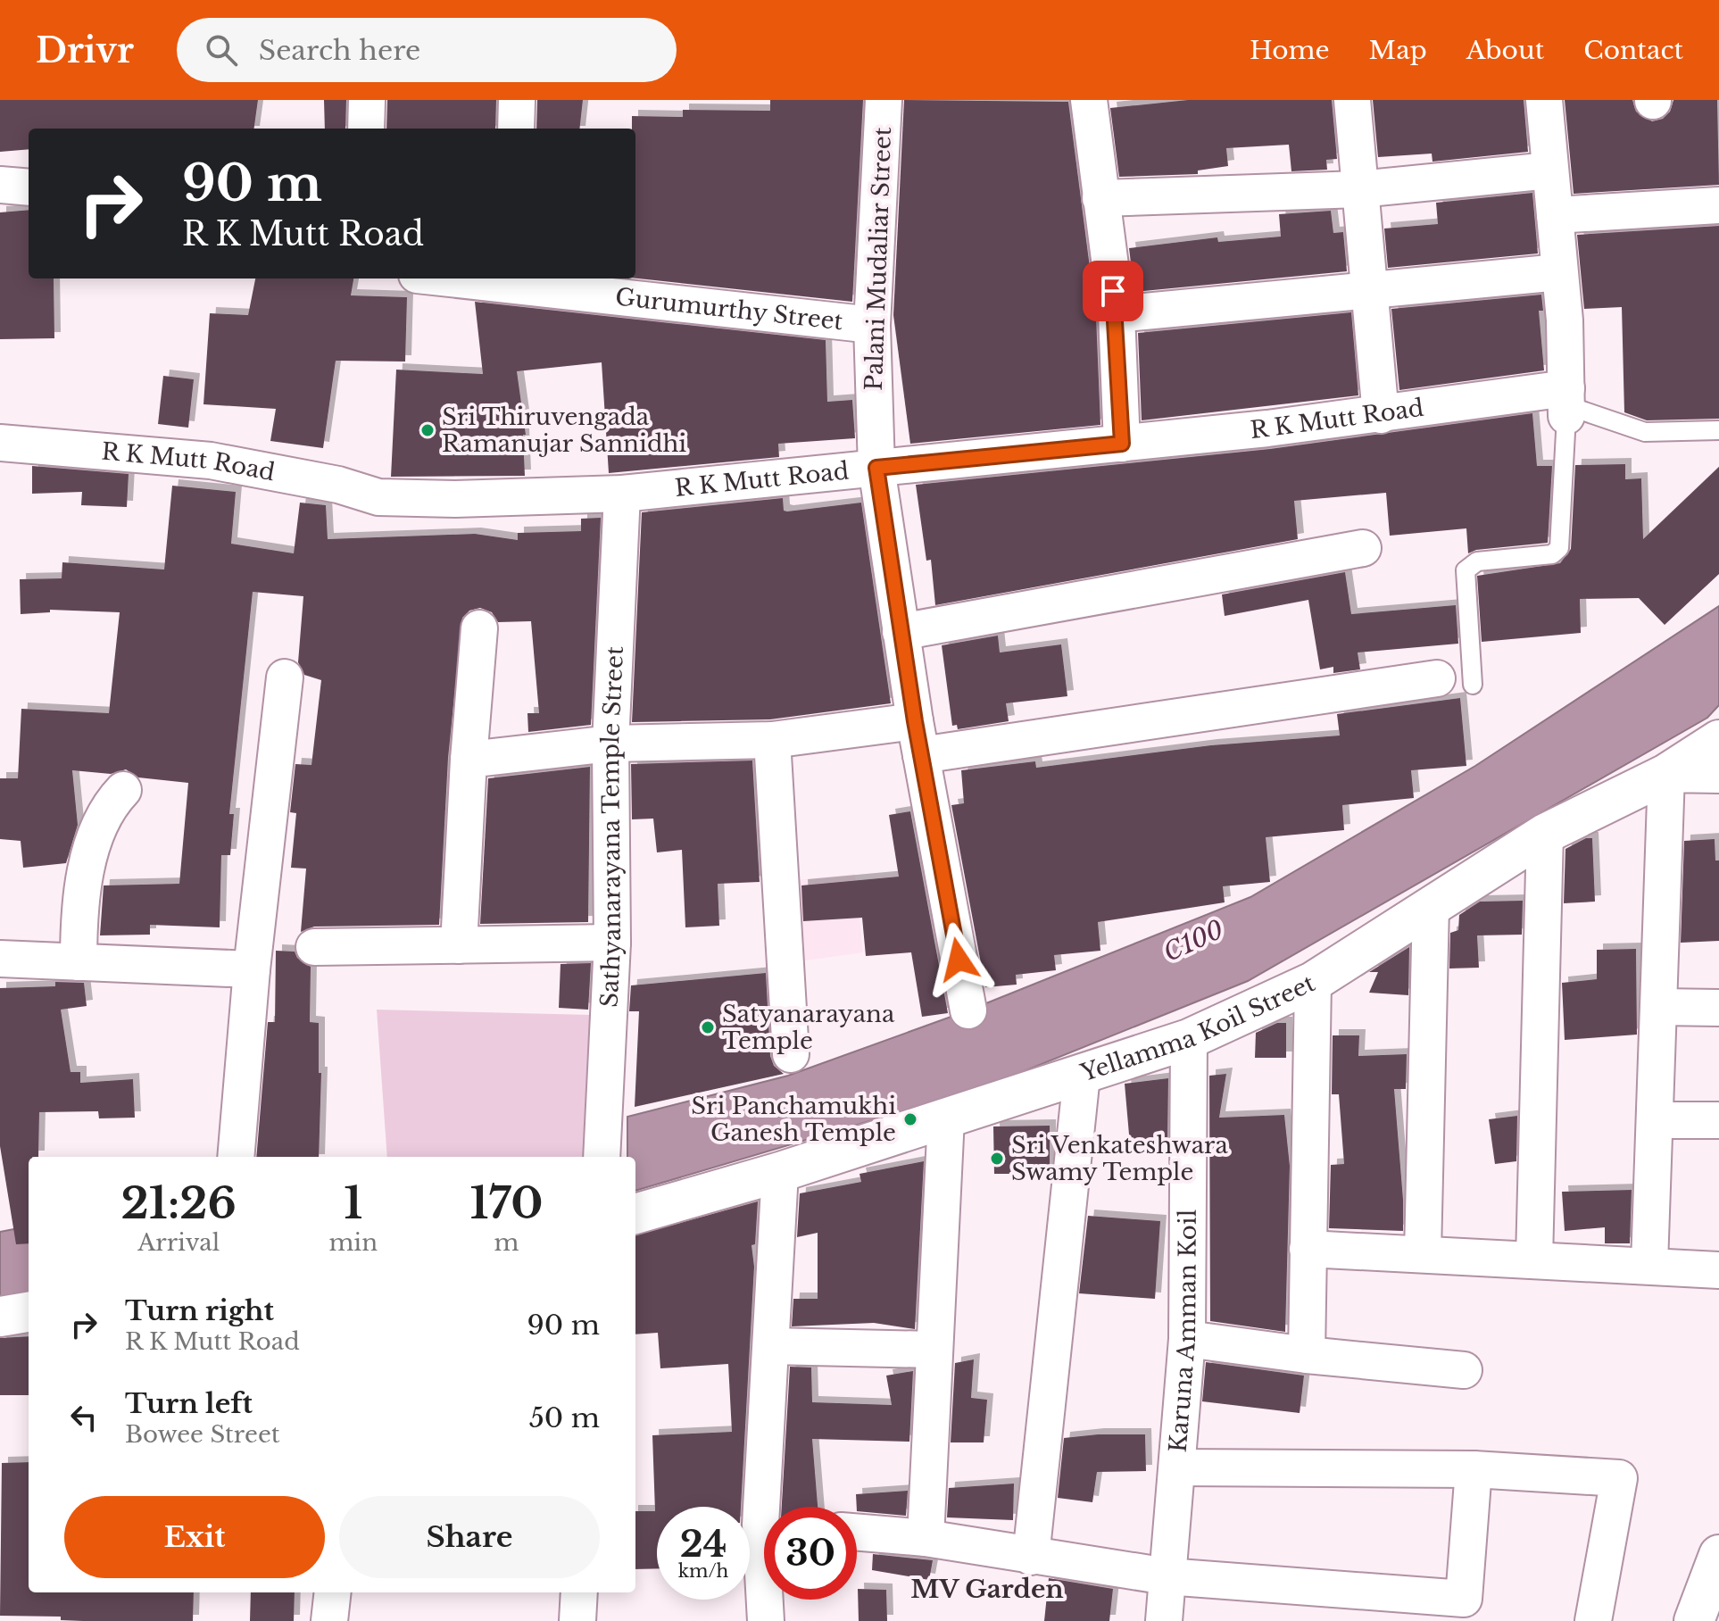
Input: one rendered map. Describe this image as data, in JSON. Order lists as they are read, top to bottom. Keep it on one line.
{"streets":{"street":["Palani Mudaliar Street","Gurumurthy Street","R K Mutt Road","Sathyanarayana Temple Street","Yellamma Koil Street","Karuna Amman Koil"]},"crossings":[["Palani Mudaliar Street","Gurumurthy Street"],["Palani Mudaliar Street","R K Mutt Road"],["R K Mutt Road","Sathyanarayana Temple Street"],["Yellamma Koil Street","Karuna Amman Koil"]],"districts":["MV Garden"],"water":["C100"],"places":["Sri Thiruvengada Ramanujar Sannidhi","Satyanarayana Temple","Sri Panchamukhi Ganesh Temple","Sri Venkateshwara Swamy Temple"],"page":{"header":"Drivr","search":"Search here","nav":["Home","Map","About","Contact"],"turn":["90 m","R K Mutt Road"],"eta":["21:26","Arrival","1","min","170","m"],"list":[{"name":"Turn right","note":"R K Mutt Road","value":"90 m"},{"name":"Turn left","note":"Bowee Street","value":"50 m"}],"buttons":["Exit","Share"],"speed":"24 km/h","limit":"30"}}
